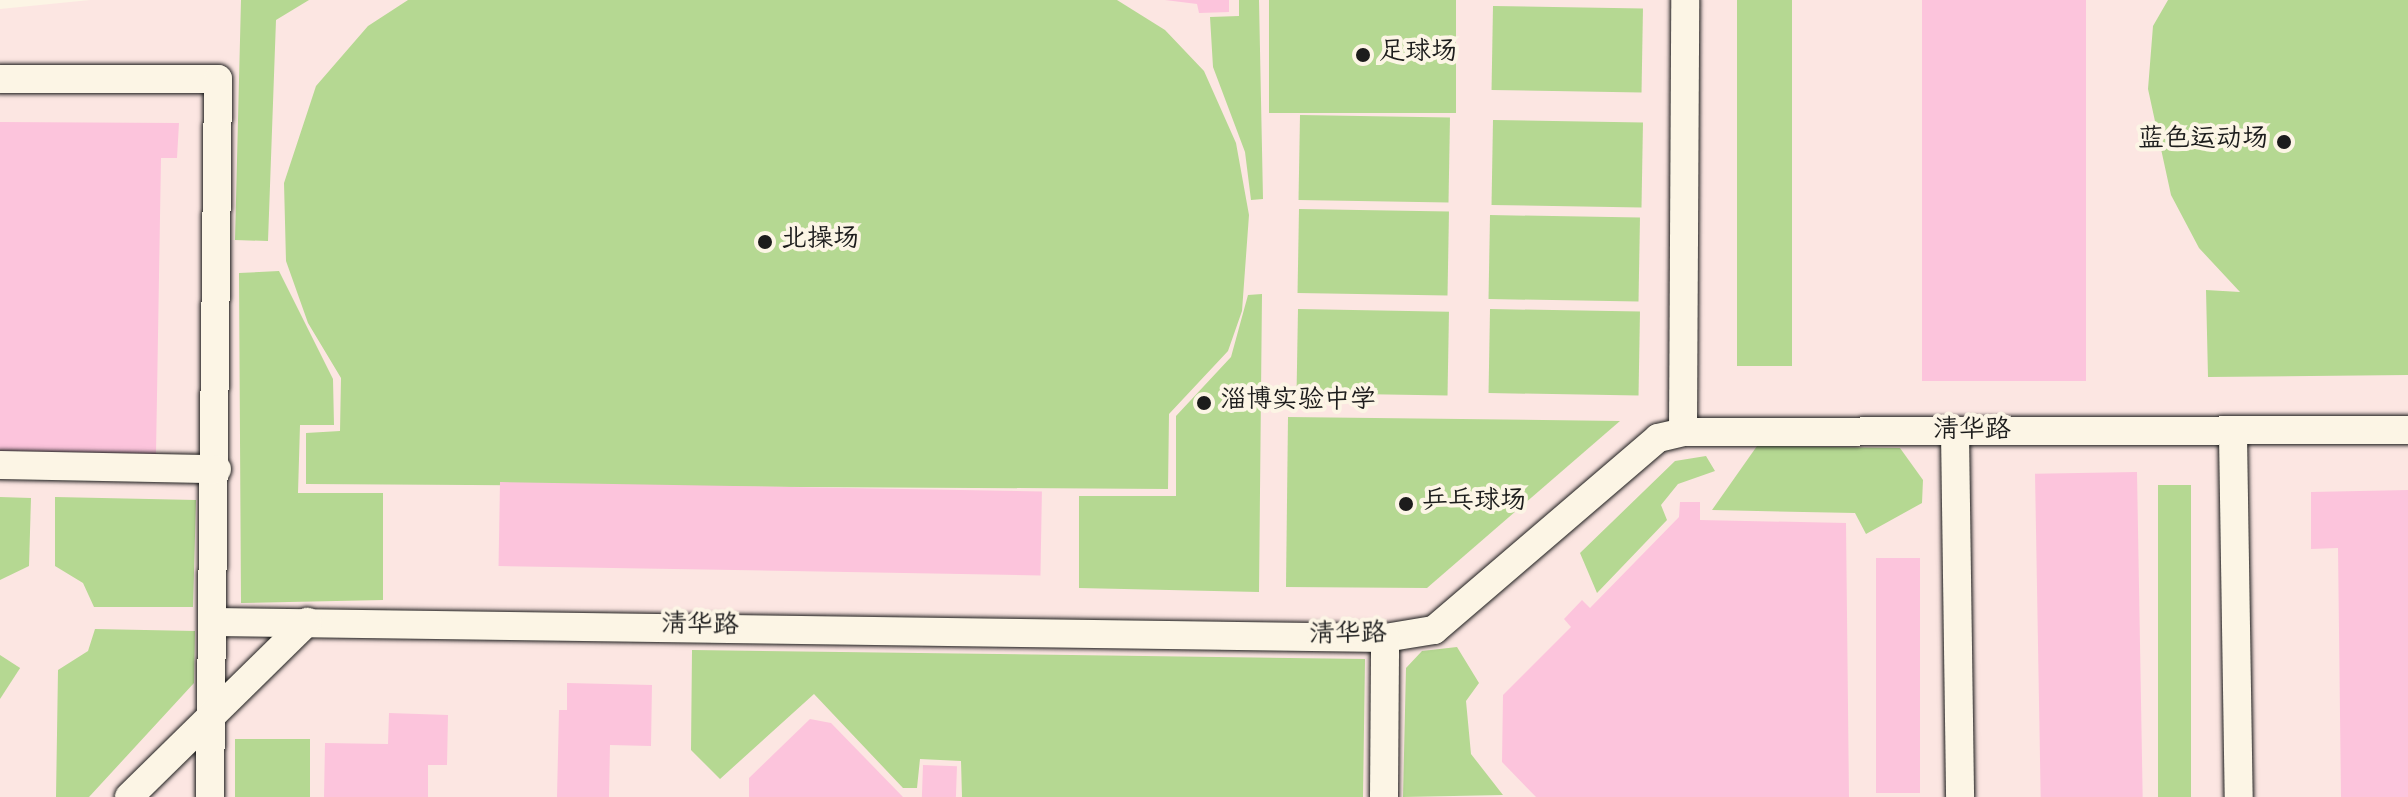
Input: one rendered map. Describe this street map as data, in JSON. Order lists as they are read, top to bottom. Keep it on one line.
{"streets":{"street":["清华路"]},"places":["足球场","蓝色运动场","北操场","淄博实验中学","乒乓球场"]}
